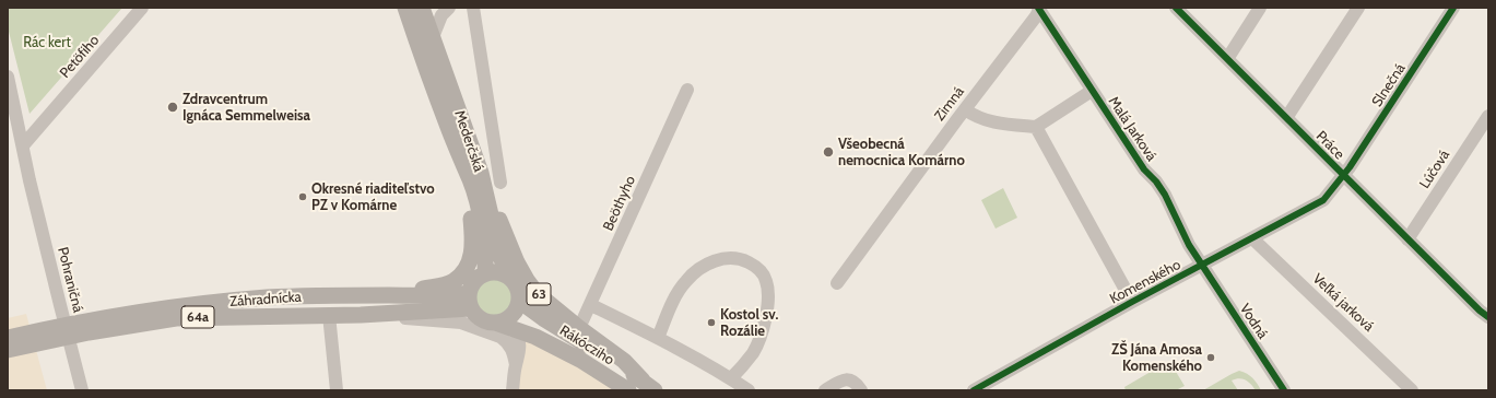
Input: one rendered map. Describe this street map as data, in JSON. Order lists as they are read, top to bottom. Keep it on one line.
{"streets":{"main road":["Mederčská","63","Záhradnícka","64a","Rákócziho"],"street":["Petöfiho","Slnečná","Zimná","Malá Jarková","Práce","Lúčová","Beöthyho","Pohraničná","Komenského","Veľká jarková","Vodná"]},"crossings":[["Petöfiho","Pohraničná"],["Slnečná","Práce"],["Slnečná","Komenského"],["Zimná","Malá Jarková"],["Malá Jarková","Komenského"],["Malá Jarková","Vodná"],["Mederčská","63"],["Mederčská","Záhradnícka"],["Mederčská","Rákócziho"],["Práce","Lúčová"],["Práce","Komenského"],["Beöthyho","63"],["Pohraničná","Záhradnícka"],["Pohraničná","64a"],["Komenského","Veľká jarková"],["Komenského","Vodná"],["63","Záhradnícka"],["63","Rákócziho"],["Záhradnícka","64a"],["Záhradnícka","Rákócziho"]],"parks":["Rác kert"],"places":["Zdravcentrum Ignáca Semmelweisa","Všeobecná nemocnica Komárno","Okresné riaditeľstvo PZ v Komárne","Kostol sv. Rozálie","ZŠ Jána Amosa Komenského"]}
